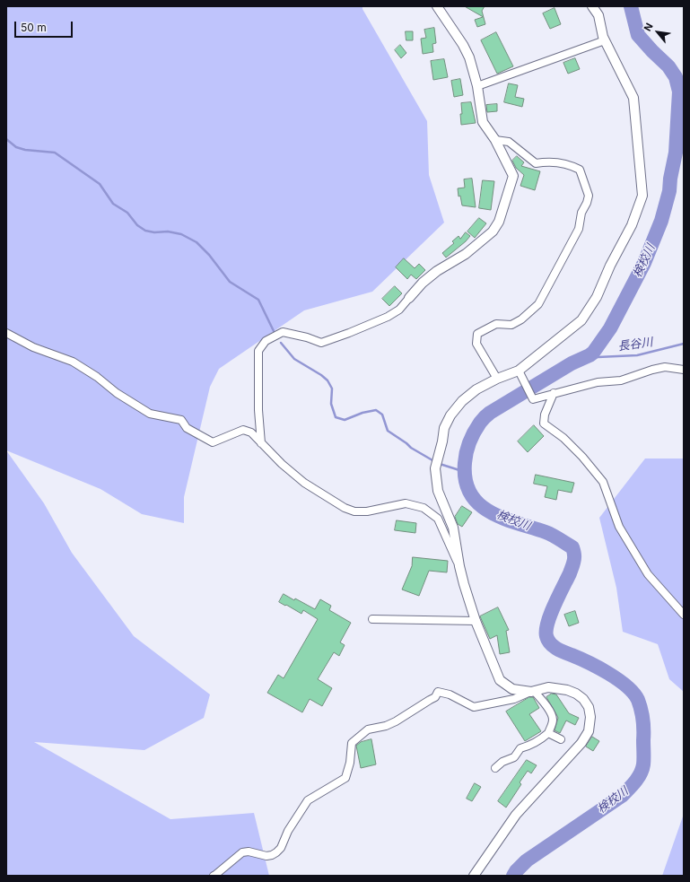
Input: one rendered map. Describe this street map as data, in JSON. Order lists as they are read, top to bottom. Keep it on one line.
{"water":["検校川","長谷川"],"scale_bar":"50 m","north":"top left"}
